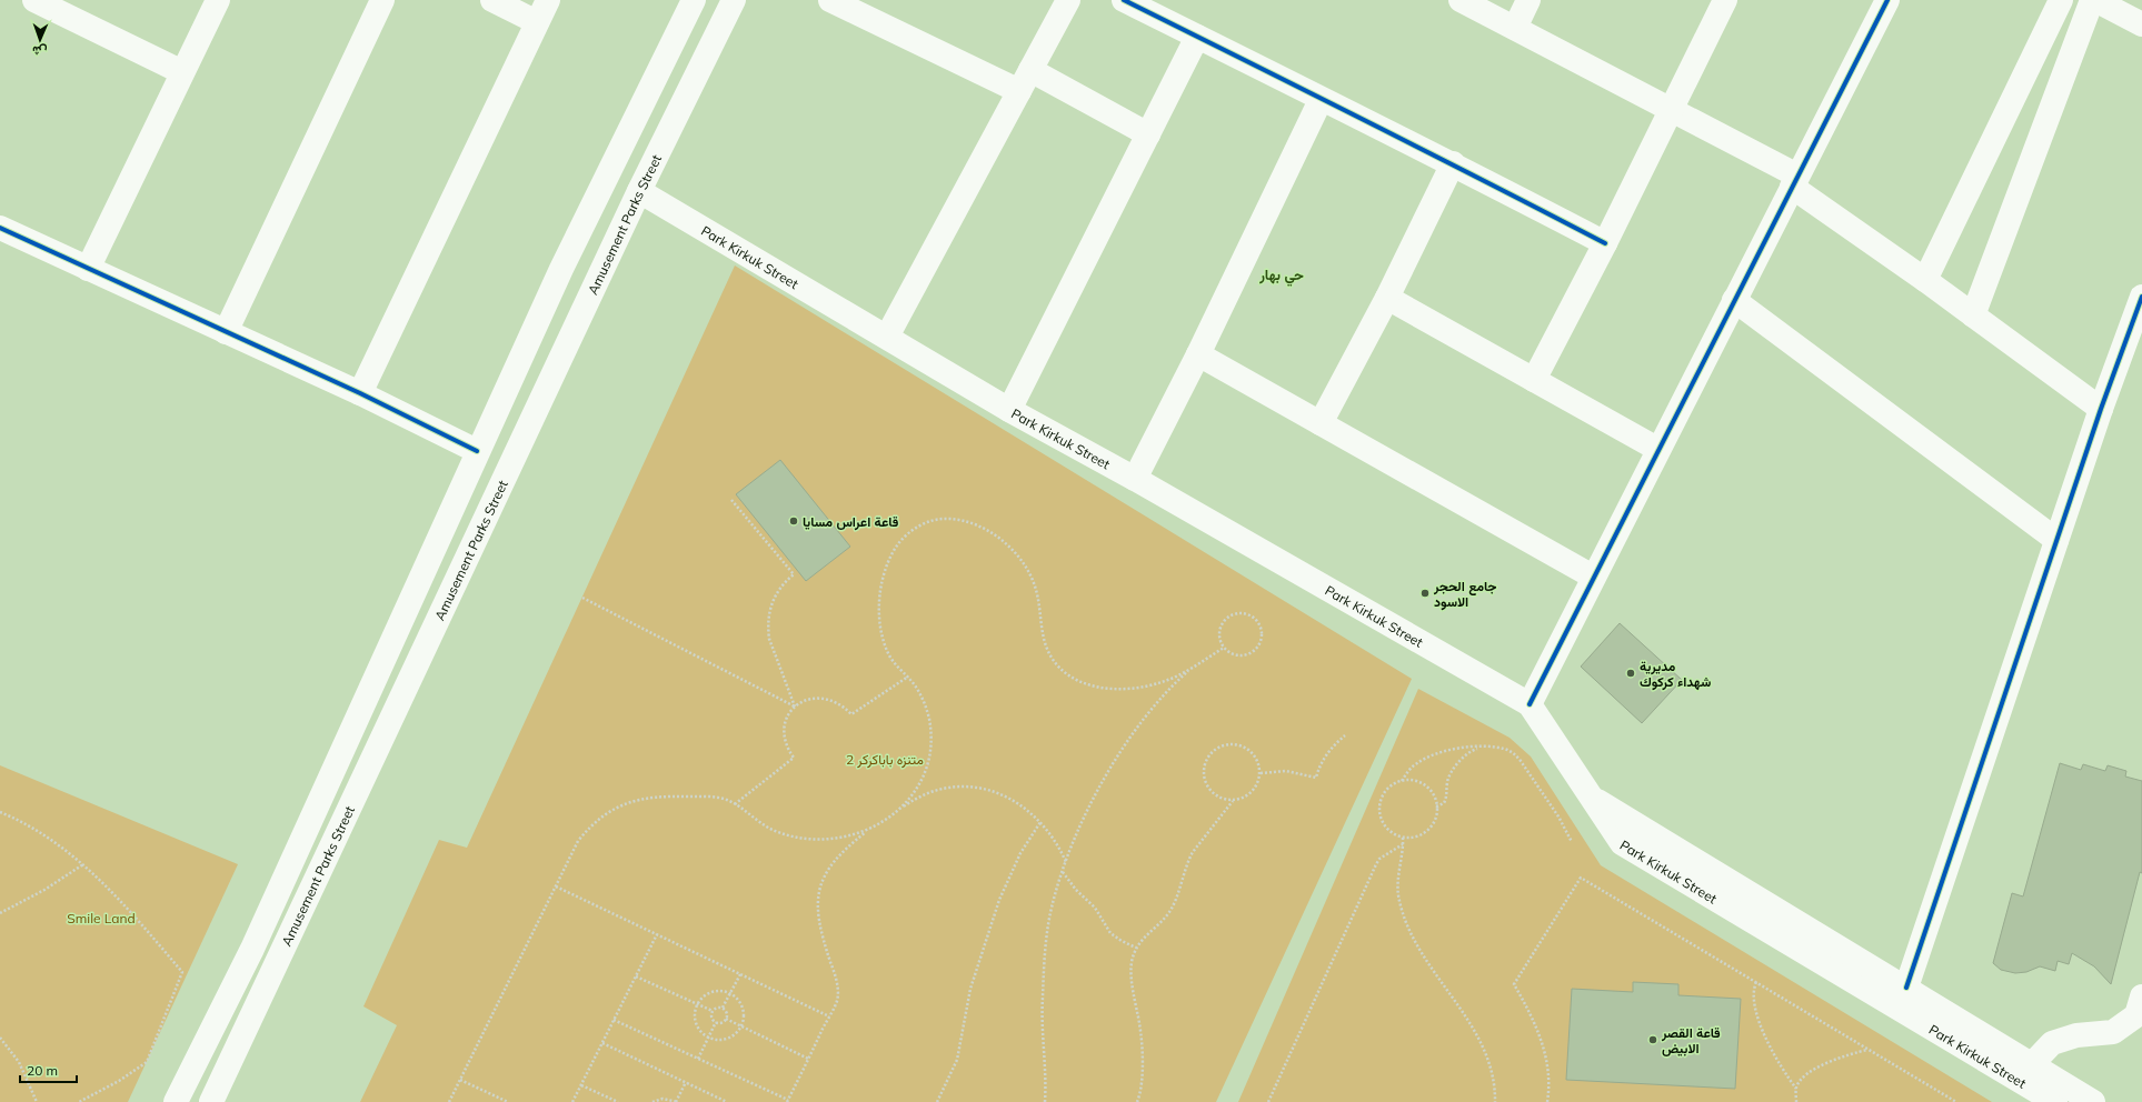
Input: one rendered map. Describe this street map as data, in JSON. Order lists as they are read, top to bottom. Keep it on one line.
{"streets":{"street":["Amusement Parks Street","Park Kirkuk Street"]},"crossings":[["Amusement Parks Street","Park Kirkuk Street"]],"districts":["حي بهار"],"parks":["متنزه باباكركر 2","Smile Land"],"places":["قاعة اعراس مسايا","جامع الحجر الاسود","مديرية شهداء كركوك","قاعة القصر الابيض"],"scale_bar":"20 m","north":"bottom"}
